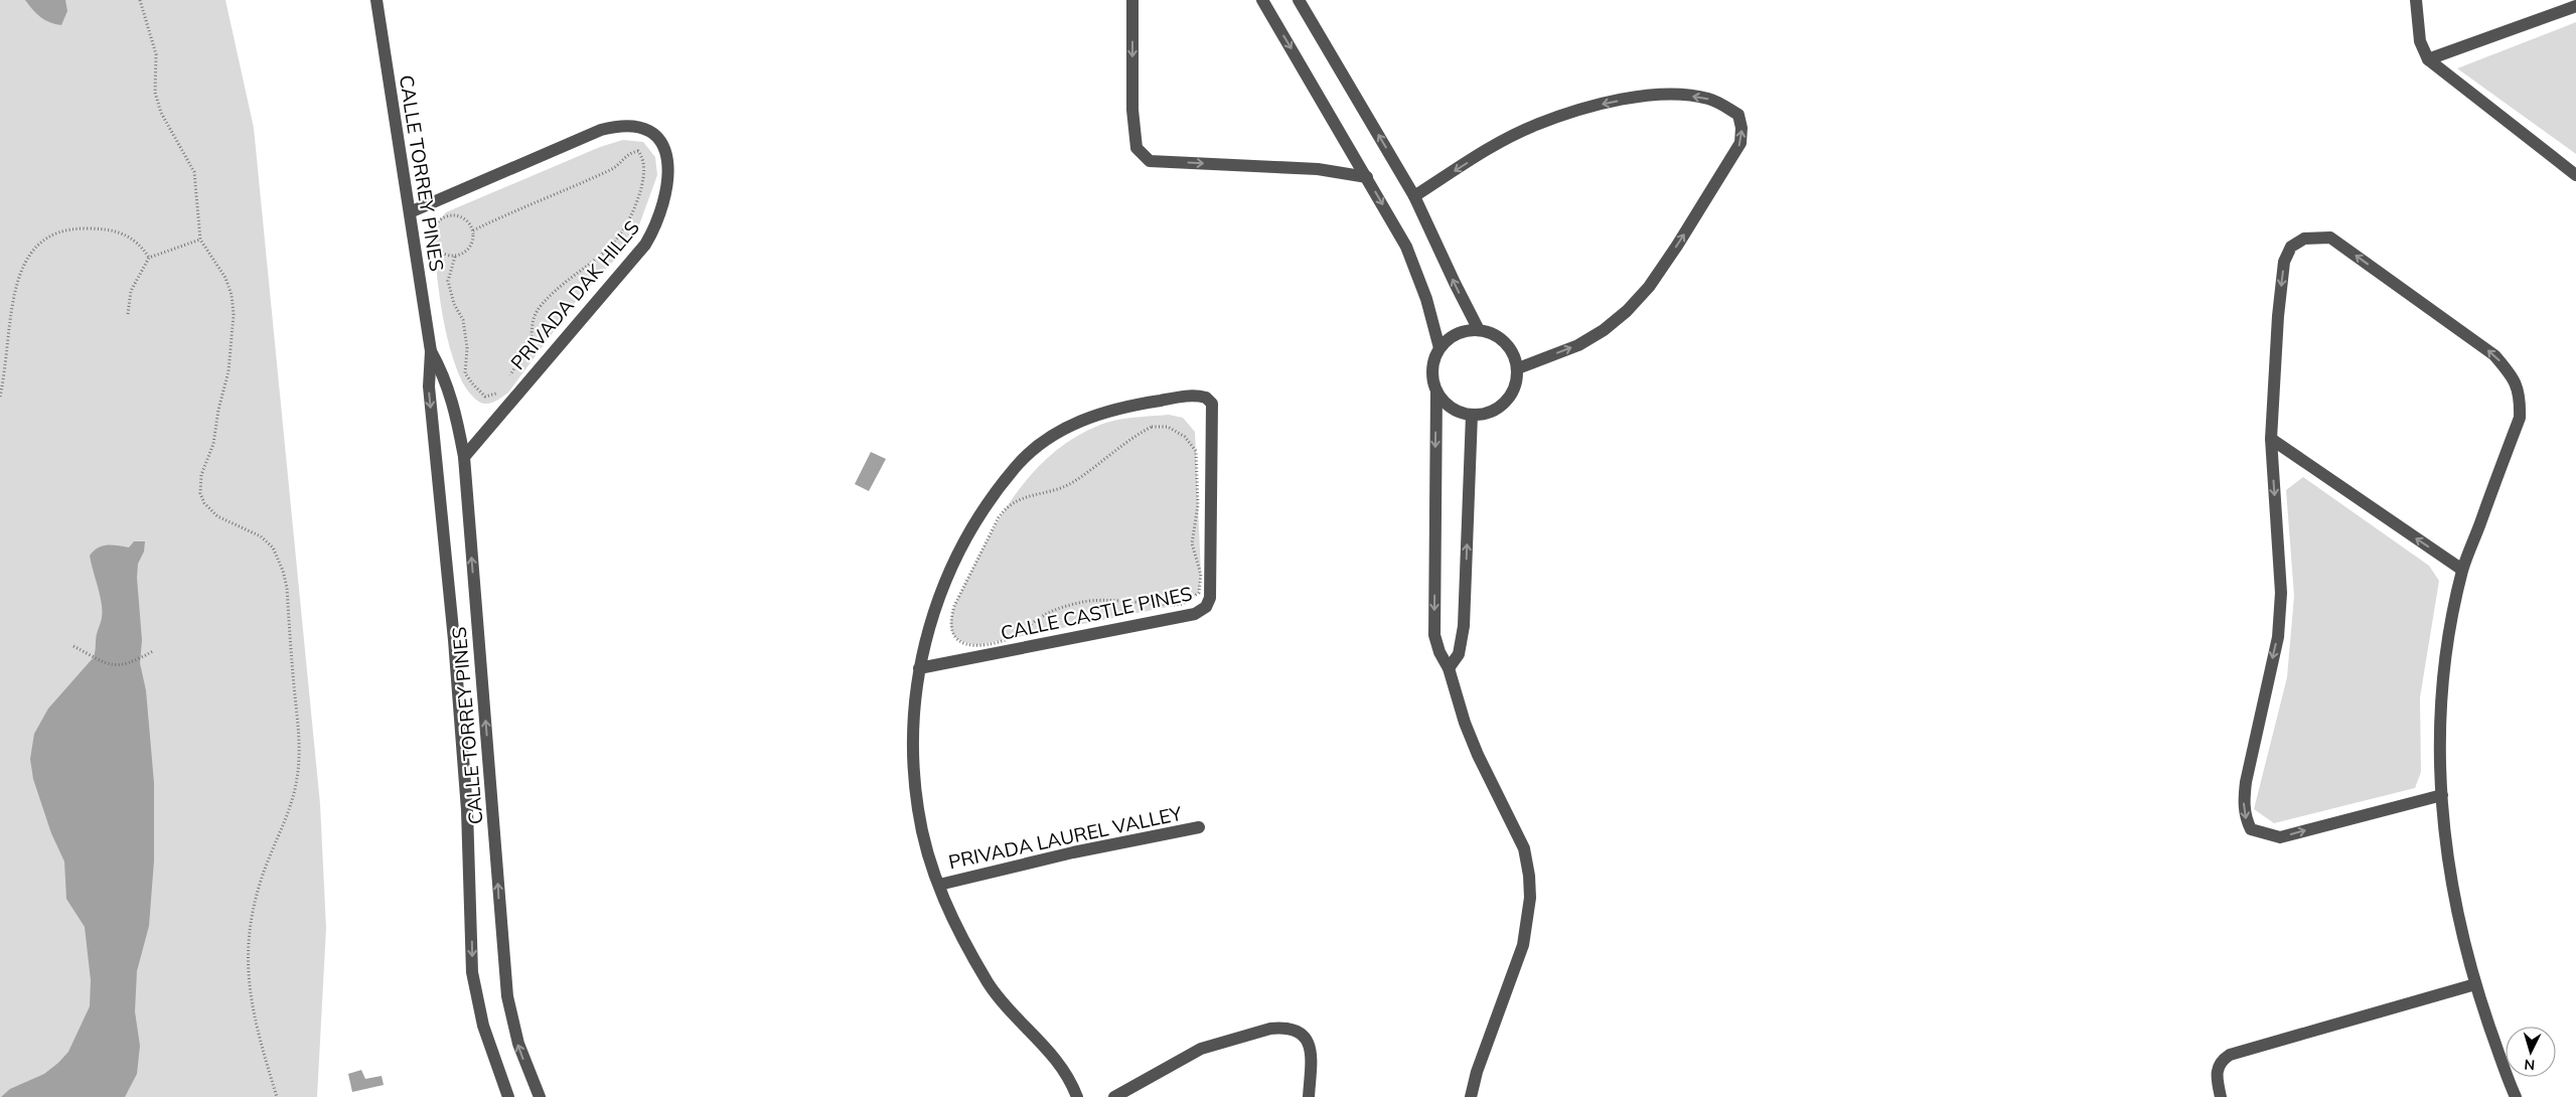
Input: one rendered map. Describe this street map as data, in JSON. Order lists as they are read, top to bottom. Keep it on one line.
{"streets":{"street":["CALLE TORREY PINES","PRIVADA DAK HILLS","CALLE CASTLE PINES","PRIVADA LAUREL VALLEY"]},"crossings":[["CALLE TORREY PINES","PRIVADA DAK HILLS"],["CALLE CASTLE PINES","PRIVADA LAUREL VALLEY"]],"north":"bottom"}
